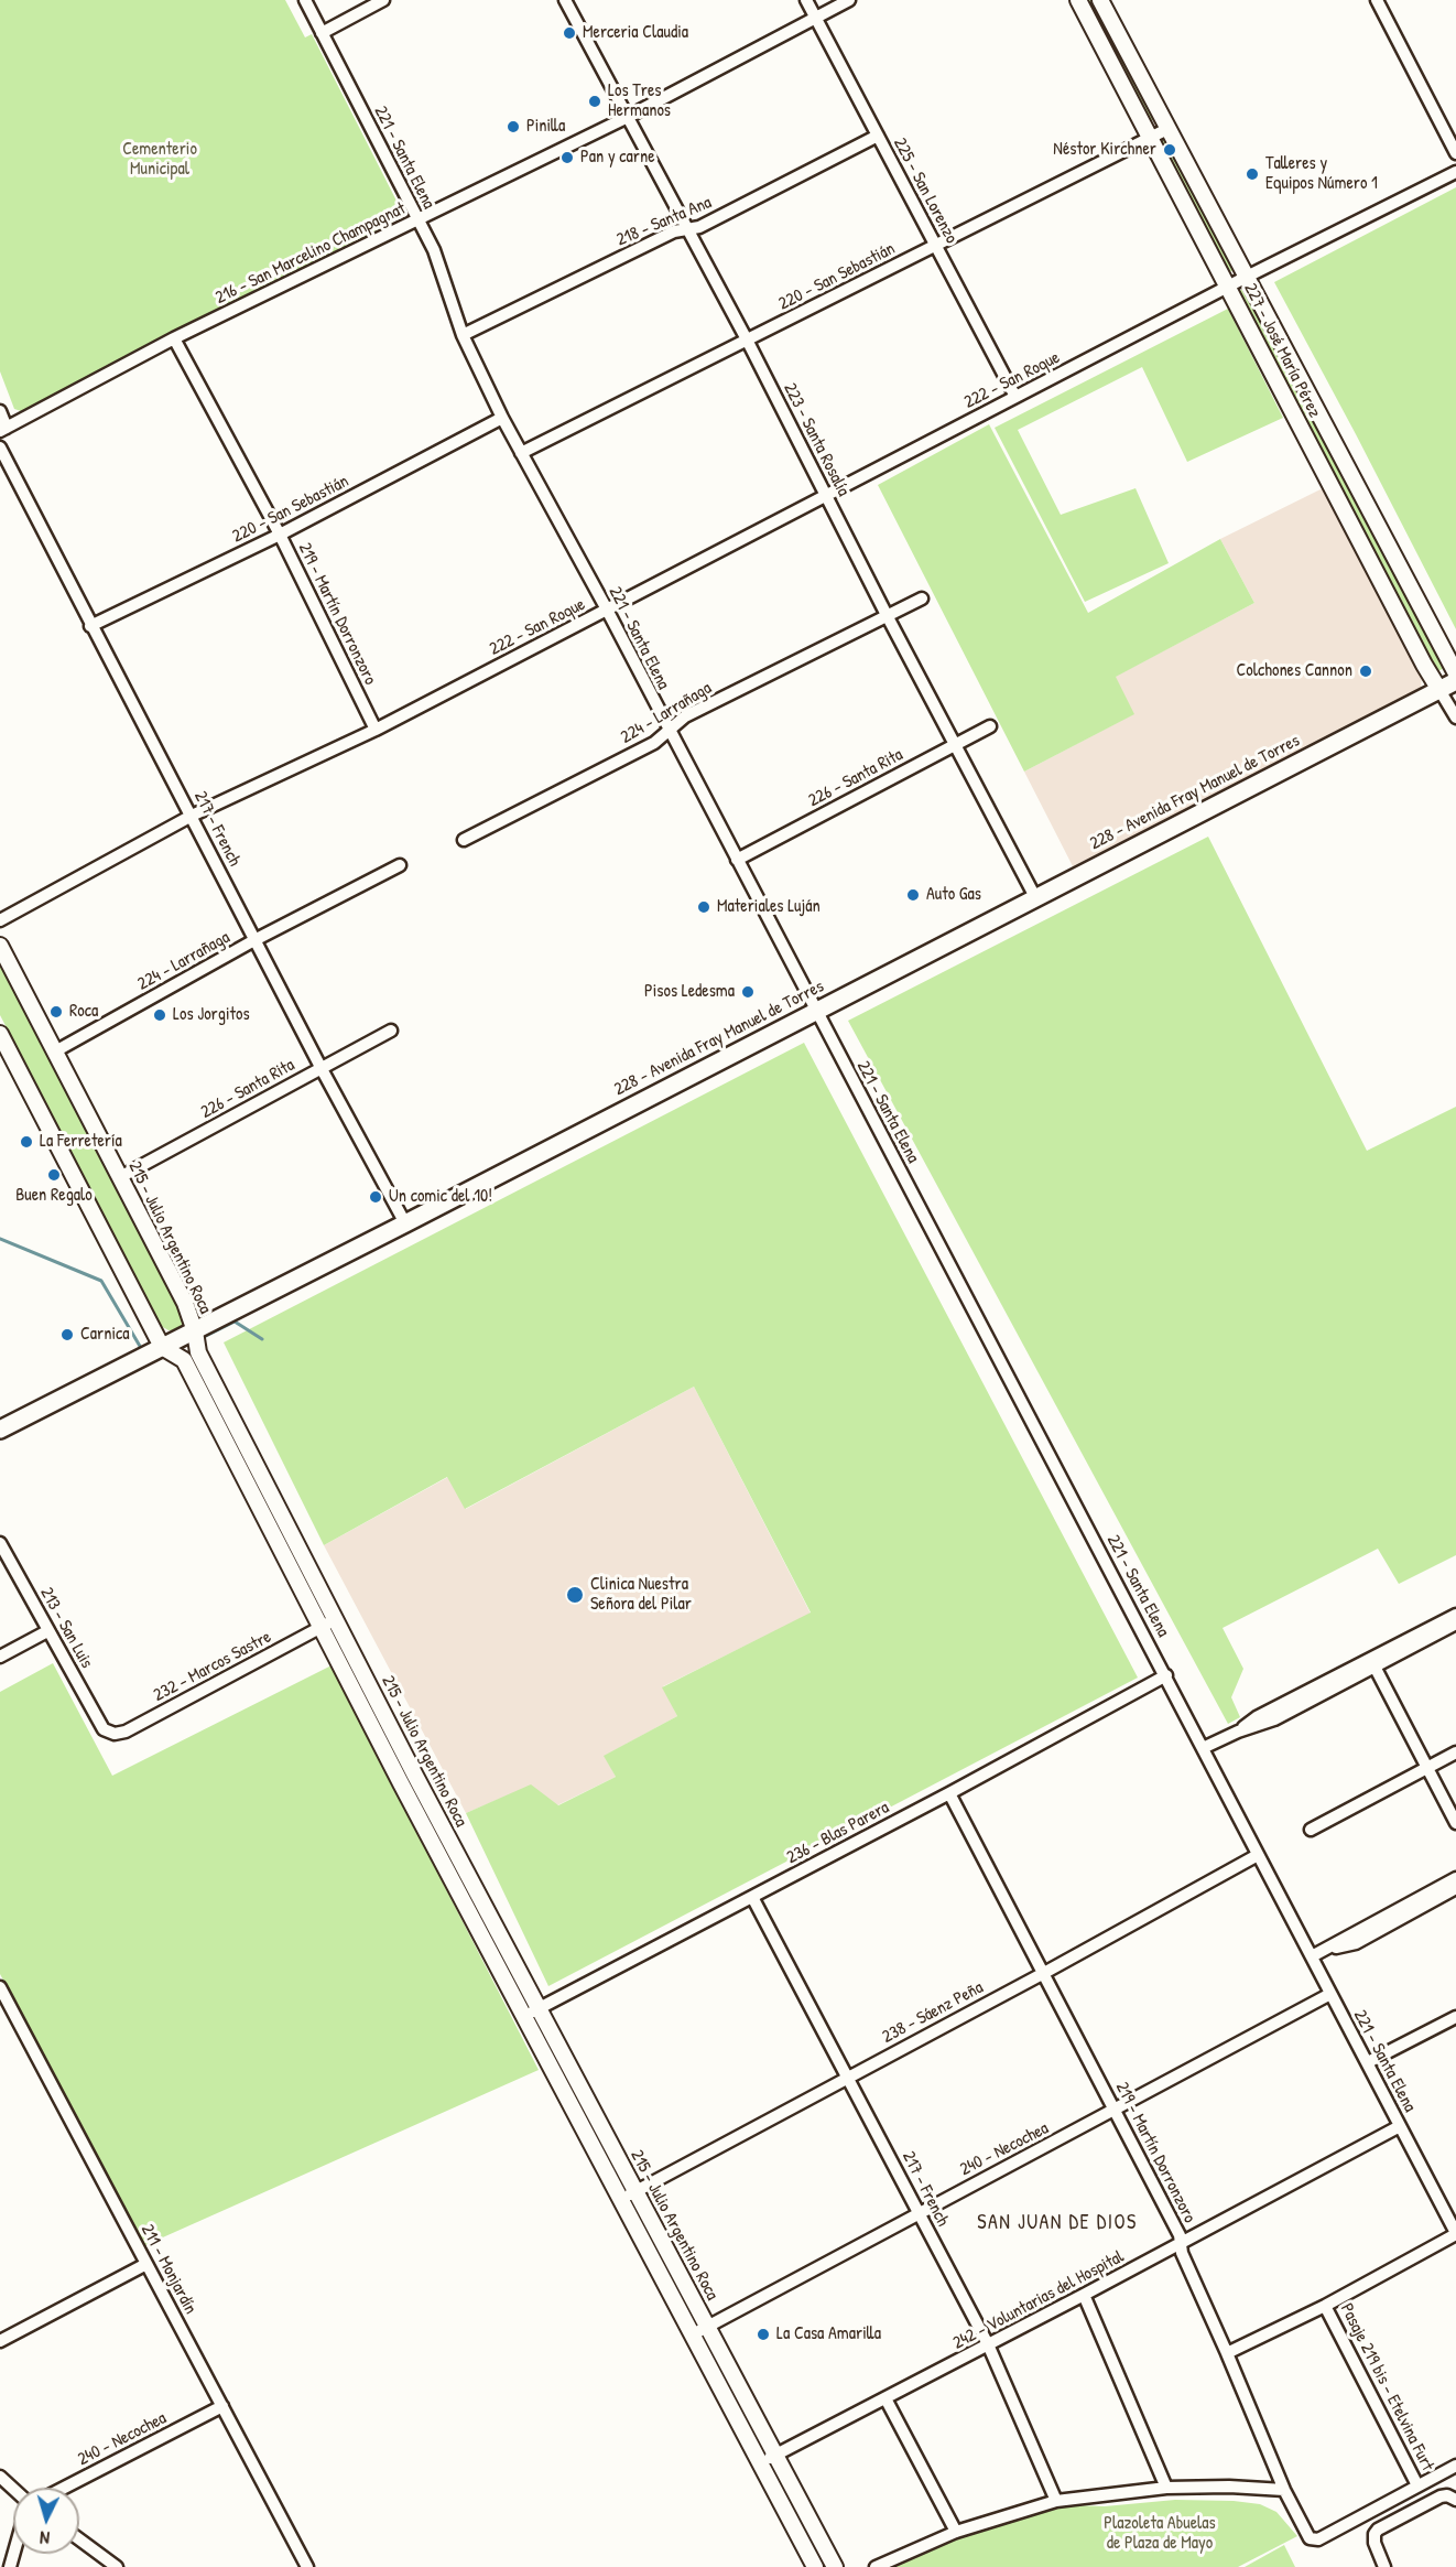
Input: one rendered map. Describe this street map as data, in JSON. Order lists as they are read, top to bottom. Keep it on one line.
{"streets":{"main road":["228 - Avenida Fray Manuel de Torres"],"street":["221 - Santa Elena","225 - San Lorenzo","218 - Santa Ana","216 - San Marcelino Champagnat","220 - San Sebastián","227 - José María Pérez","222 - San Roque","223 - Santa Rosalía","219 - Martín Dorronzoro","224 - Larrañaga","226 - Santa Rita","217 - French","215 - Julio Argentino Roca","213 - San Luis","232 - Marcos Sastre","236 - Blas Parera","238 - Sáenz Peña","240 - Necochea","211 - Monjardín","242 - Voluntarias del Hospital","Pasaje 219 bis - Etelvina Furt"]},"crossings":[["221 - Santa Elena","218 - Santa Ana"],["221 - Santa Elena","216 - San Marcelino Champagnat"],["221 - Santa Elena","220 - San Sebastián"],["221 - Santa Elena","222 - San Roque"],["221 - Santa Elena","224 - Larrañaga"],["221 - Santa Elena","226 - Santa Rita"],["221 - Santa Elena","228 - Avenida Fray Manuel de Torres"],["221 - Santa Elena","236 - Blas Parera"],["221 - Santa Elena","238 - Sáenz Peña"],["221 - Santa Elena","240 - Necochea"],["221 - Santa Elena","242 - Voluntarias del Hospital"],["225 - San Lorenzo","218 - Santa Ana"],["225 - San Lorenzo","216 - San Marcelino Champagnat"],["225 - San Lorenzo","220 - San Sebastián"],["225 - San Lorenzo","222 - San Roque"],["218 - Santa Ana","223 - Santa Rosalía"],["216 - San Marcelino Champagnat","223 - Santa Rosalía"],["216 - San Marcelino Champagnat","219 - Martín Dorronzoro"],["220 - San Sebastián","227 - José María Pérez"],["220 - San Sebastián","223 - Santa Rosalía"],["220 - San Sebastián","219 - Martín Dorronzoro"],["220 - San Sebastián","217 - French"],["227 - José María Pérez","222 - San Roque"],["227 - José María Pérez","228 - Avenida Fray Manuel de Torres"],["222 - San Roque","223 - Santa Rosalía"],["222 - San Roque","219 - Martín Dorronzoro"],["222 - San Roque","217 - French"],["223 - Santa Rosalía","224 - Larrañaga"],["223 - Santa Rosalía","226 - Santa Rita"],["223 - Santa Rosalía","228 - Avenida Fray Manuel de Torres"],["219 - Martín Dorronzoro","236 - Blas Parera"],["219 - Martín Dorronzoro","238 - Sáenz Peña"],["219 - Martín Dorronzoro","240 - Necochea"],["219 - Martín Dorronzoro","242 - Voluntarias del Hospital"],["219 - Martín Dorronzoro","Pasaje 219 bis - Etelvina Furt"],["224 - Larrañaga","217 - French"],["224 - Larrañaga","215 - Julio Argentino Roca"],["226 - Santa Rita","217 - French"],["226 - Santa Rita","215 - Julio Argentino Roca"],["228 - Avenida Fray Manuel de Torres","217 - French"],["228 - Avenida Fray Manuel de Torres","215 - Julio Argentino Roca"],["217 - French","236 - Blas Parera"],["217 - French","238 - Sáenz Peña"],["217 - French","240 - Necochea"],["217 - French","242 - Voluntarias del Hospital"],["215 - Julio Argentino Roca","232 - Marcos Sastre"],["215 - Julio Argentino Roca","236 - Blas Parera"],["215 - Julio Argentino Roca","238 - Sáenz Peña"],["215 - Julio Argentino Roca","240 - Necochea"],["215 - Julio Argentino Roca","242 - Voluntarias del Hospital"],["213 - San Luis","232 - Marcos Sastre"],["240 - Necochea","211 - Monjardín"]],"districts":["SAN JUAN DE DIOS"],"parks":["Cementerio Municipal","Plazoleta Abuelas de Plaza de Mayo"],"places":["Merceria Claudia","Los Tres Hermanos","Pinilla","Néstor Kirchner","Pan y carne","Talleres y Equipos Número 1","Colchones Cannon","Auto Gas","Materiales Luján","Pisos Ledesma","Roca","Los Jorgitos","La Ferretería","Buen Regalo","Un comic del 10!","Carnica","Clinica Nuestra Señora del Pilar","La Casa Amarilla"],"north":"bottom"}
